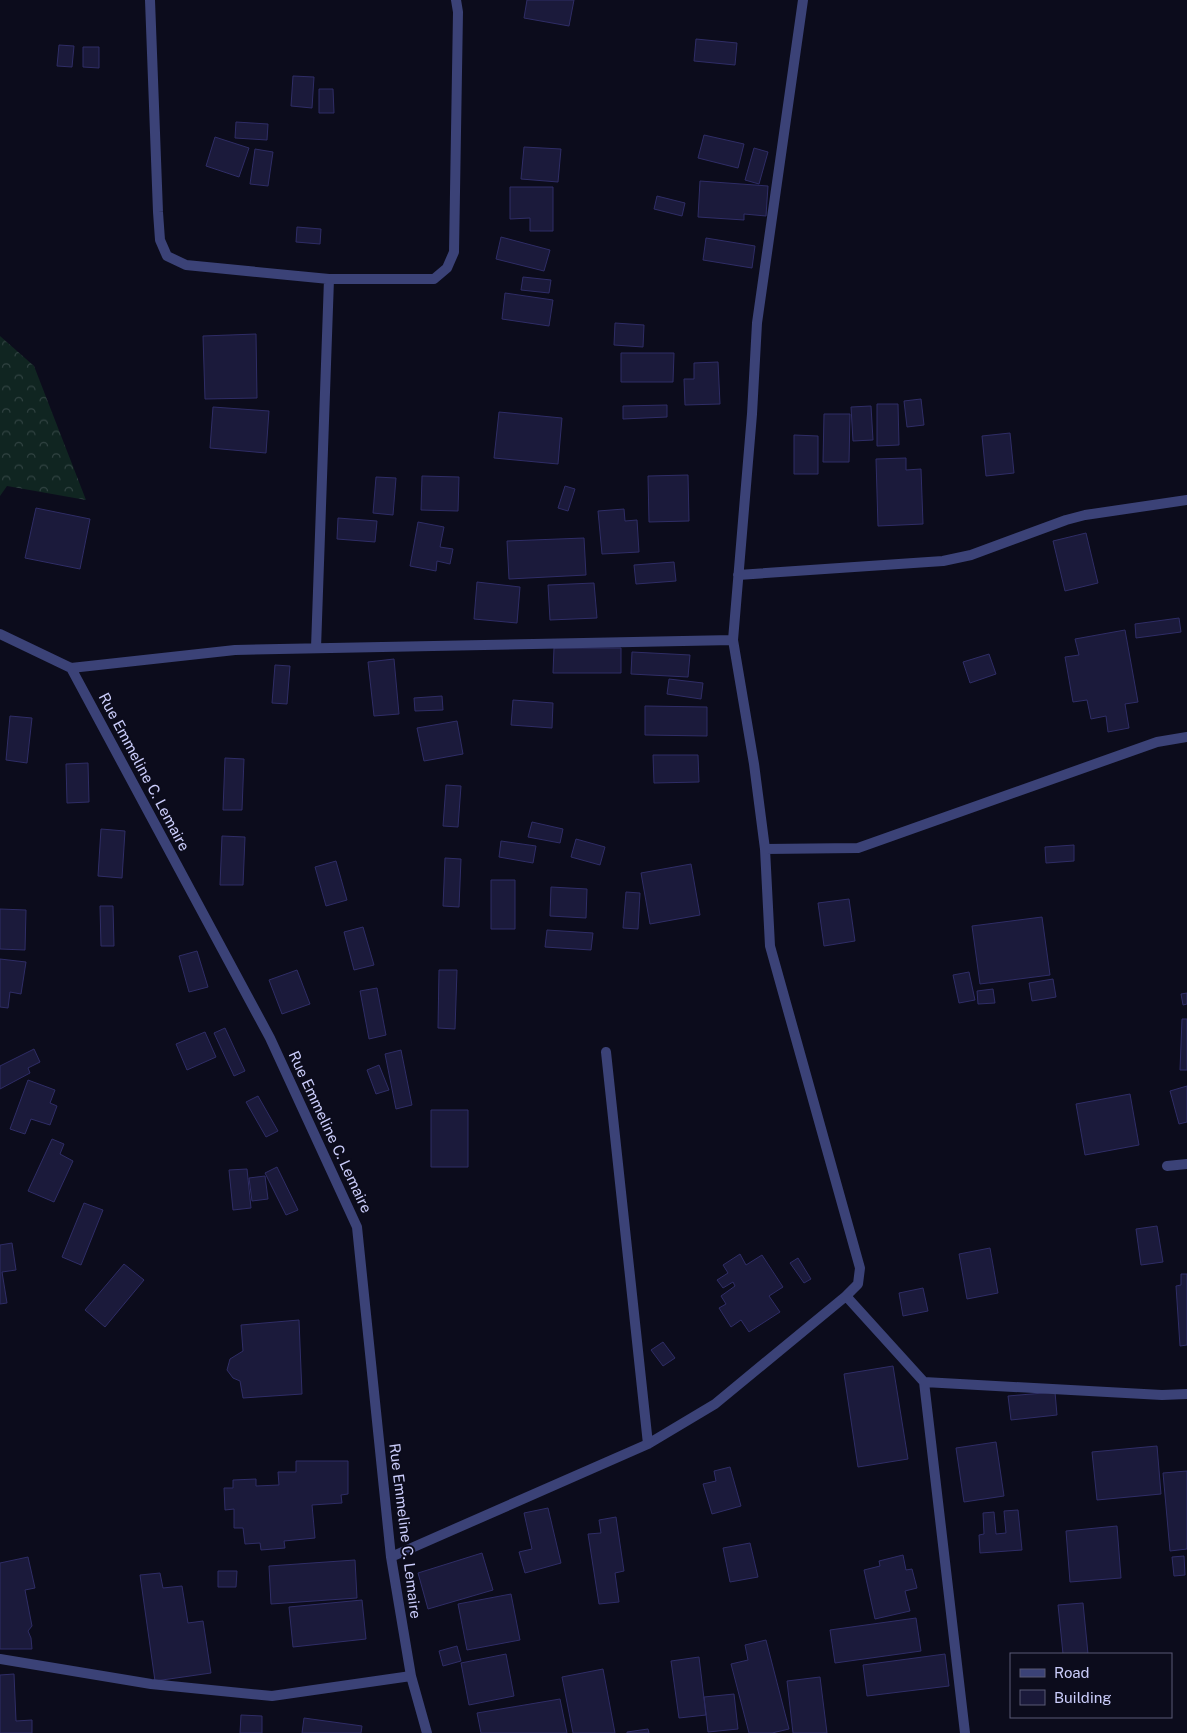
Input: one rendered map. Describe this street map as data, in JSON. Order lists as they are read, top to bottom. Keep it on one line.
{"streets":{"street":["Rue Emmeline C. Lemaire"]},"legend":["Road","Building"]}
